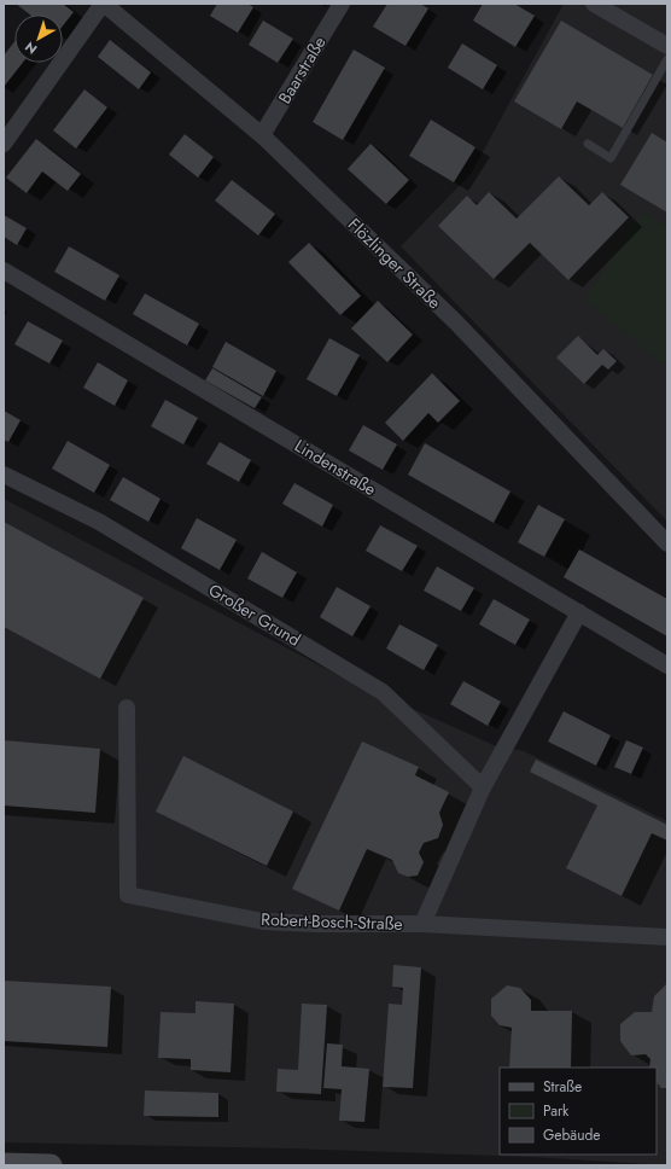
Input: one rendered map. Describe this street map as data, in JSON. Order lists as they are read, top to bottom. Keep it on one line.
{"streets":{"street":["Baarstraße","Flözlinger Straße","Lindenstraße","Großer Grund","Robert-Bosch-Straße"]},"crossings":[["Baarstraße","Flözlinger Straße"]],"legend":["Straße","Park","Gebäude"],"north":"bottom left"}
